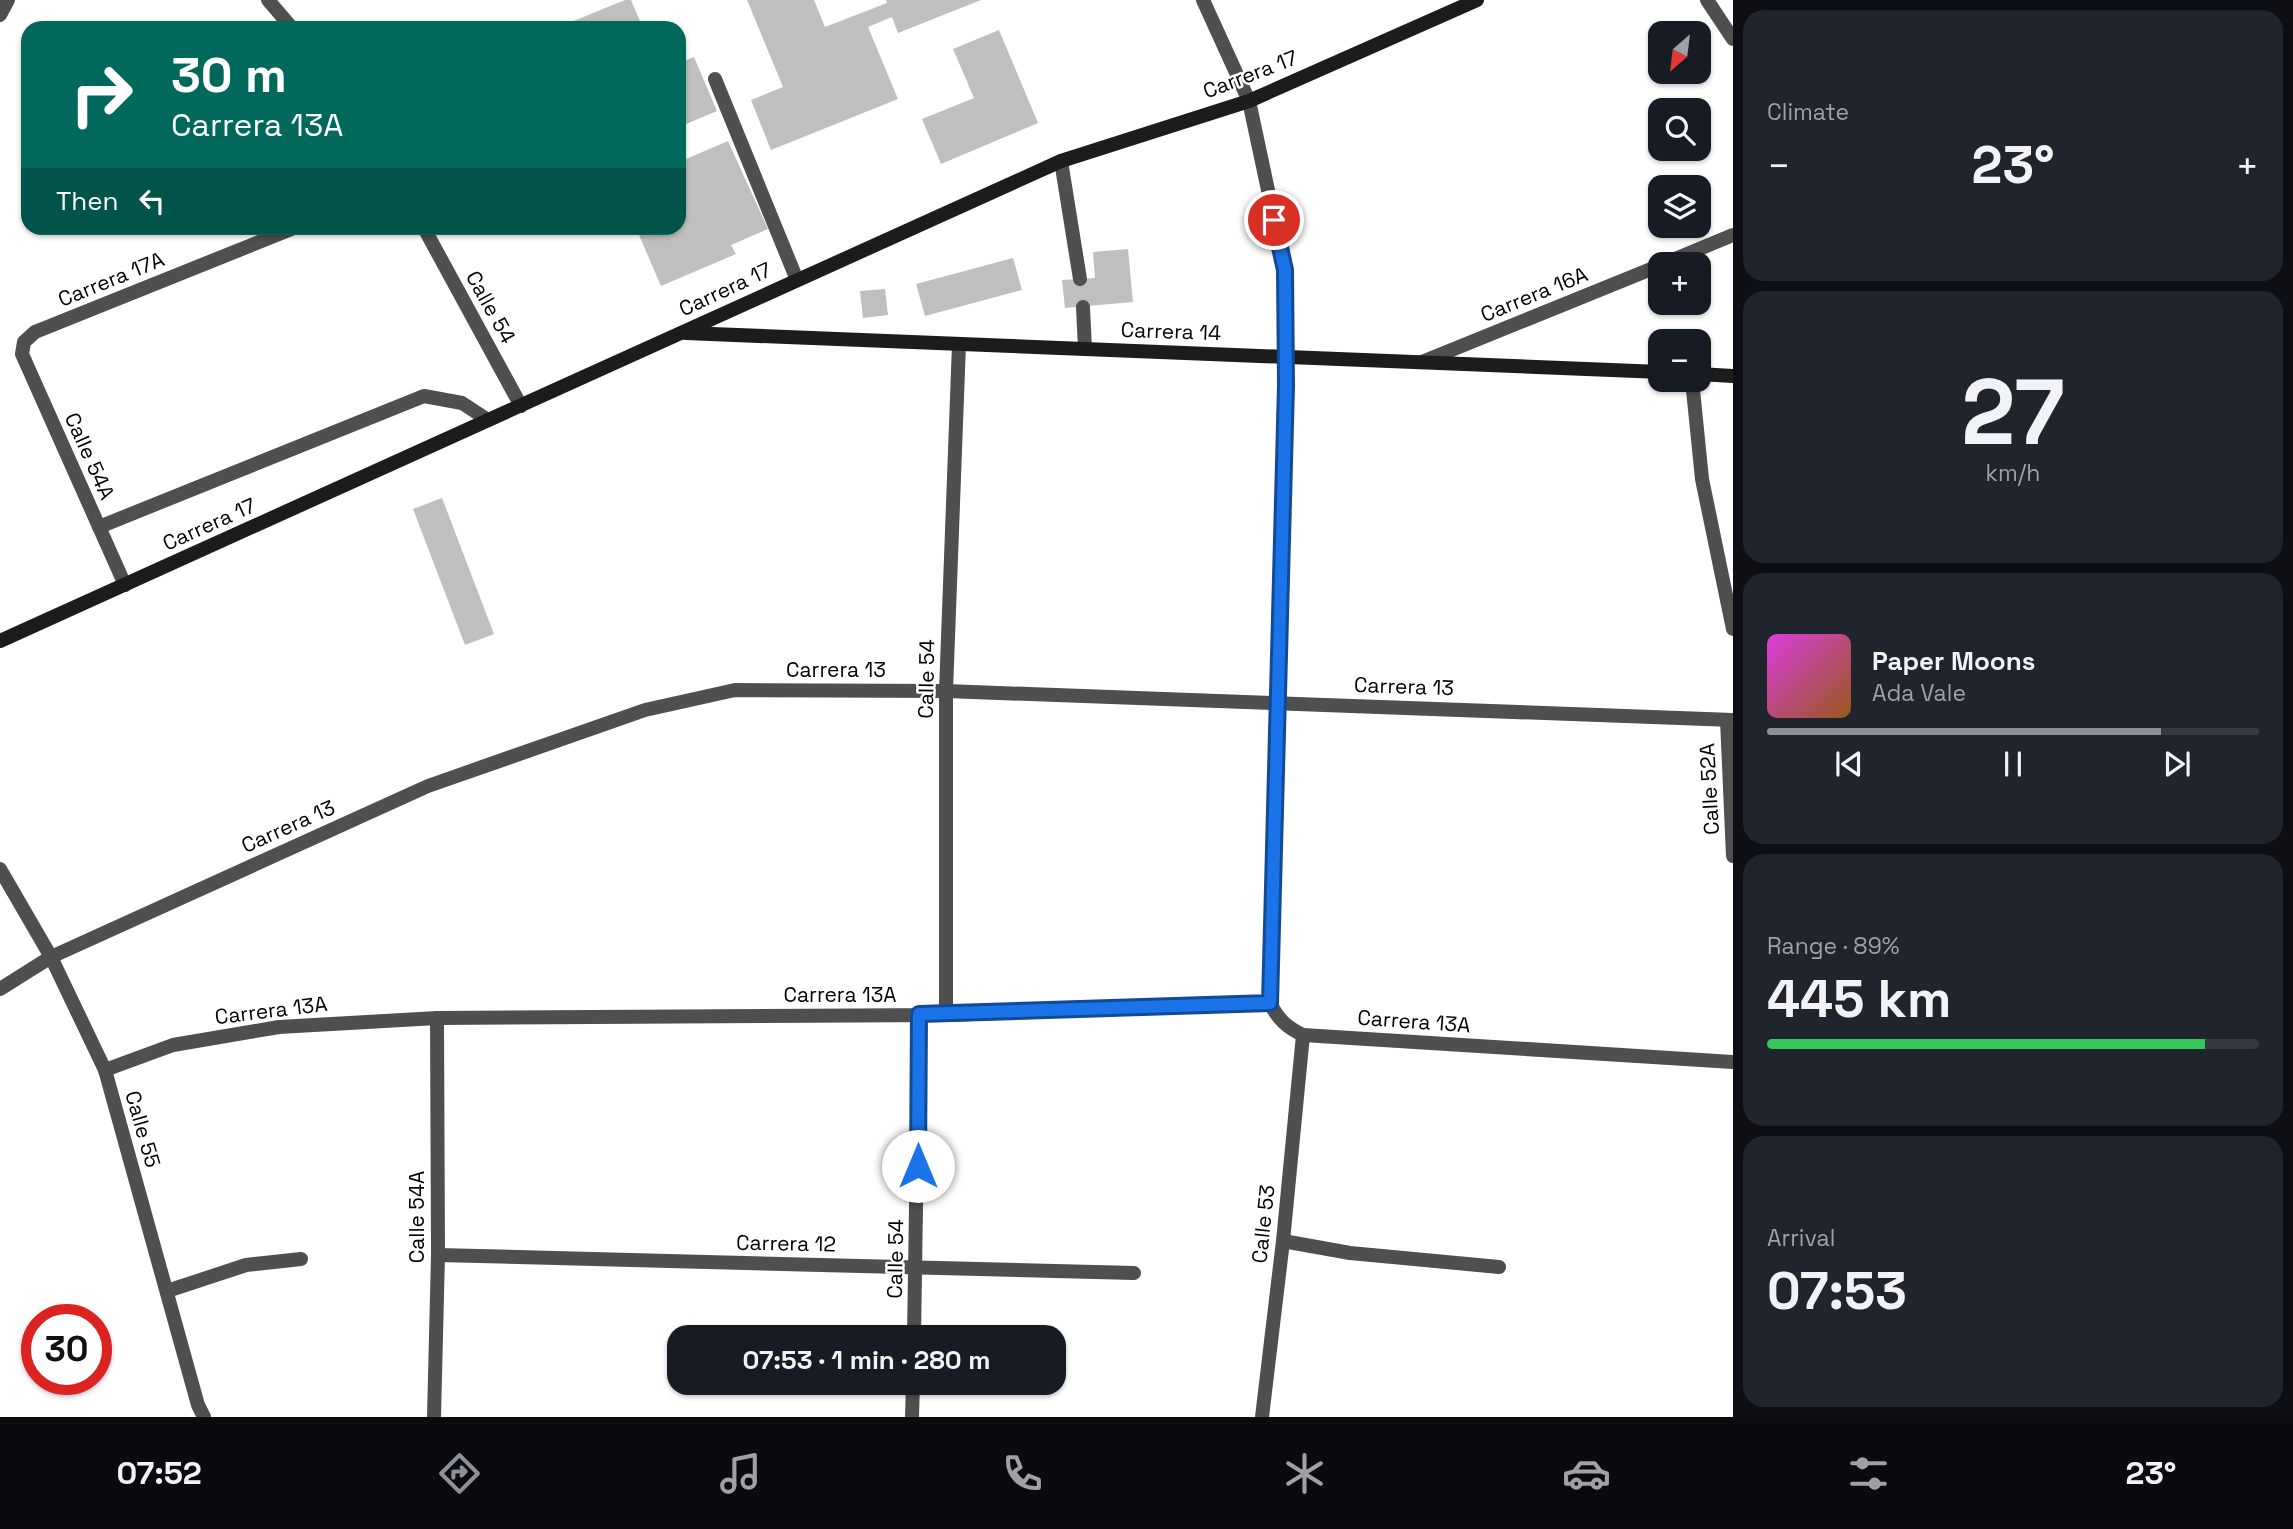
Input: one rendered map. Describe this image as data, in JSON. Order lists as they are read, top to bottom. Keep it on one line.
{"streets":{"main road":["Carrera 17","Carrera 14"],"street":["Carrera 17A","Carrera 16A","Calle 54","Calle 54A","Carrera 13","Calle 52A","Carrera 13A","Calle 55","Calle 53","Carrera 12"]},"crossings":[["Carrera 17","Calle 54"],["Carrera 17","Carrera 14"],["Carrera 17","Calle 54A"],["Carrera 17A","Calle 54A"],["Carrera 16A","Carrera 14"],["Calle 54","Carrera 14"],["Calle 54","Carrera 13"],["Calle 54","Carrera 13A"],["Calle 54","Carrera 12"],["Calle 54A","Carrera 13A"],["Calle 54A","Carrera 12"],["Carrera 13","Calle 52A"],["Carrera 13","Calle 55"],["Carrera 13A","Calle 55"],["Carrera 13A","Calle 53"]],"north":"bottom left","page":{"tile":["Climate",["27","km/h"],["Range · 89%","445 km"],["Arrival","07:53"]],"map_buttons":["+","−"],"turn":["30 m","Carrera 13A"],"heat":["−","23°","+"],"then":"Then","song":["Paper Moons","Ada Vale"],"limit":"30","trip":"07:53 · 1 min · 280 m","tabs":["07:52","23°"]}}
